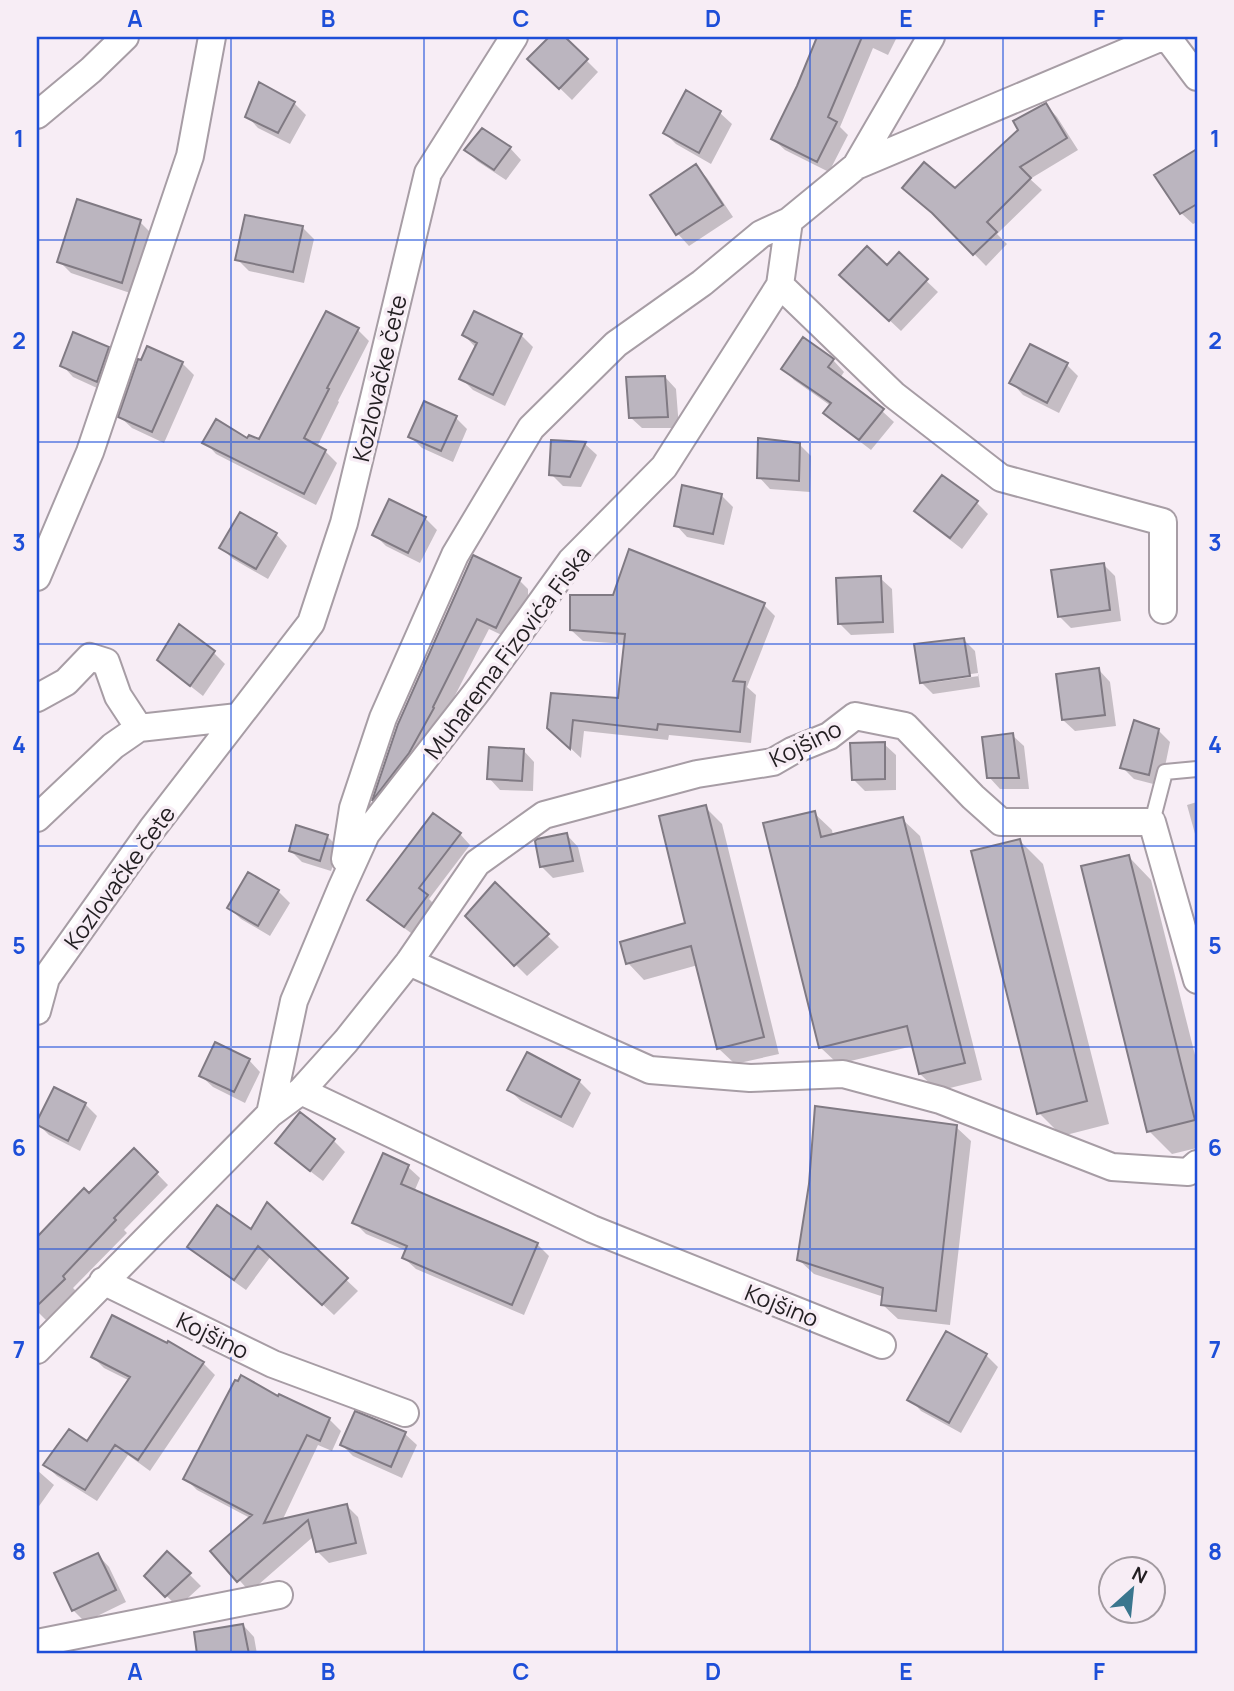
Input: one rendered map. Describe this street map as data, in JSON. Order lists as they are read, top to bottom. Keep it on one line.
{"streets":{"street":["Kozlovačke čete","Muharema Fizovića Fiska","Kojšino"]},"crossings":[["Muharema Fizovića Fiska","Kojšino"]],"north":"top right","grid":{"columns":["A","B","C","D","E","F"],"rows":["1","2","3","4","5","6","7","8"]}}
